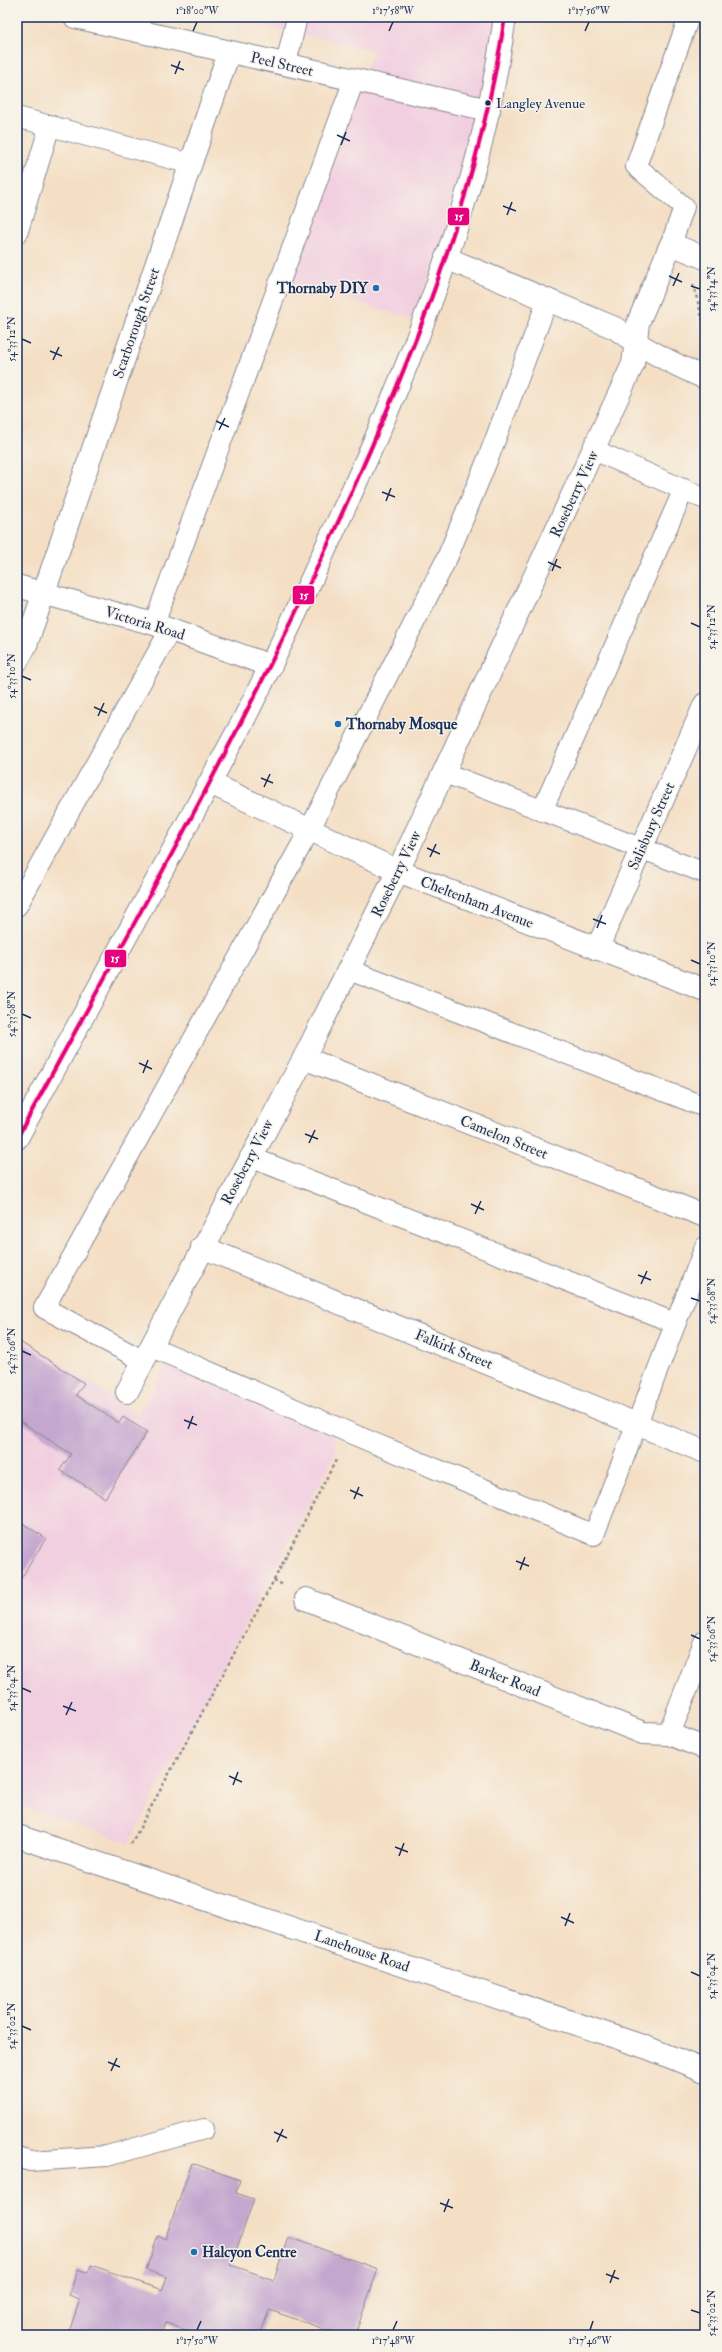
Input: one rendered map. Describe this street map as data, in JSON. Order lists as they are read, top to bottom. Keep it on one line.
{"streets":{"street":["Peel Street","Scarborough Street","Roseberry View","Victoria Road","Salisbury Street","Cheltenham Avenue","Camelon Street","Falkirk Street","Barker Road","Lanehouse Road"]},"crossings":[["Peel Street","Scarborough Street"],["Scarborough Street","Victoria Road"],["Roseberry View","Cheltenham Avenue"],["Roseberry View","Camelon Street"],["Roseberry View","Falkirk Street"],["Salisbury Street","Cheltenham Avenue"]],"places":["Langley Avenue","Thornaby DIY","Thornaby Mosque","Halcyon Centre"],"lines":["transit line 15"],"coordinates":["1°18'00\"W","1°17'58\"W","1°17'56\"W","54°33'14\"N","54°33'12\"N","54°33'10\"N","54°33'08\"N","54°33'06\"N","54°33'04\"N","54°33'02\"N","1°17'50\"W","1°17'48\"W","1°17'46\"W"]}
